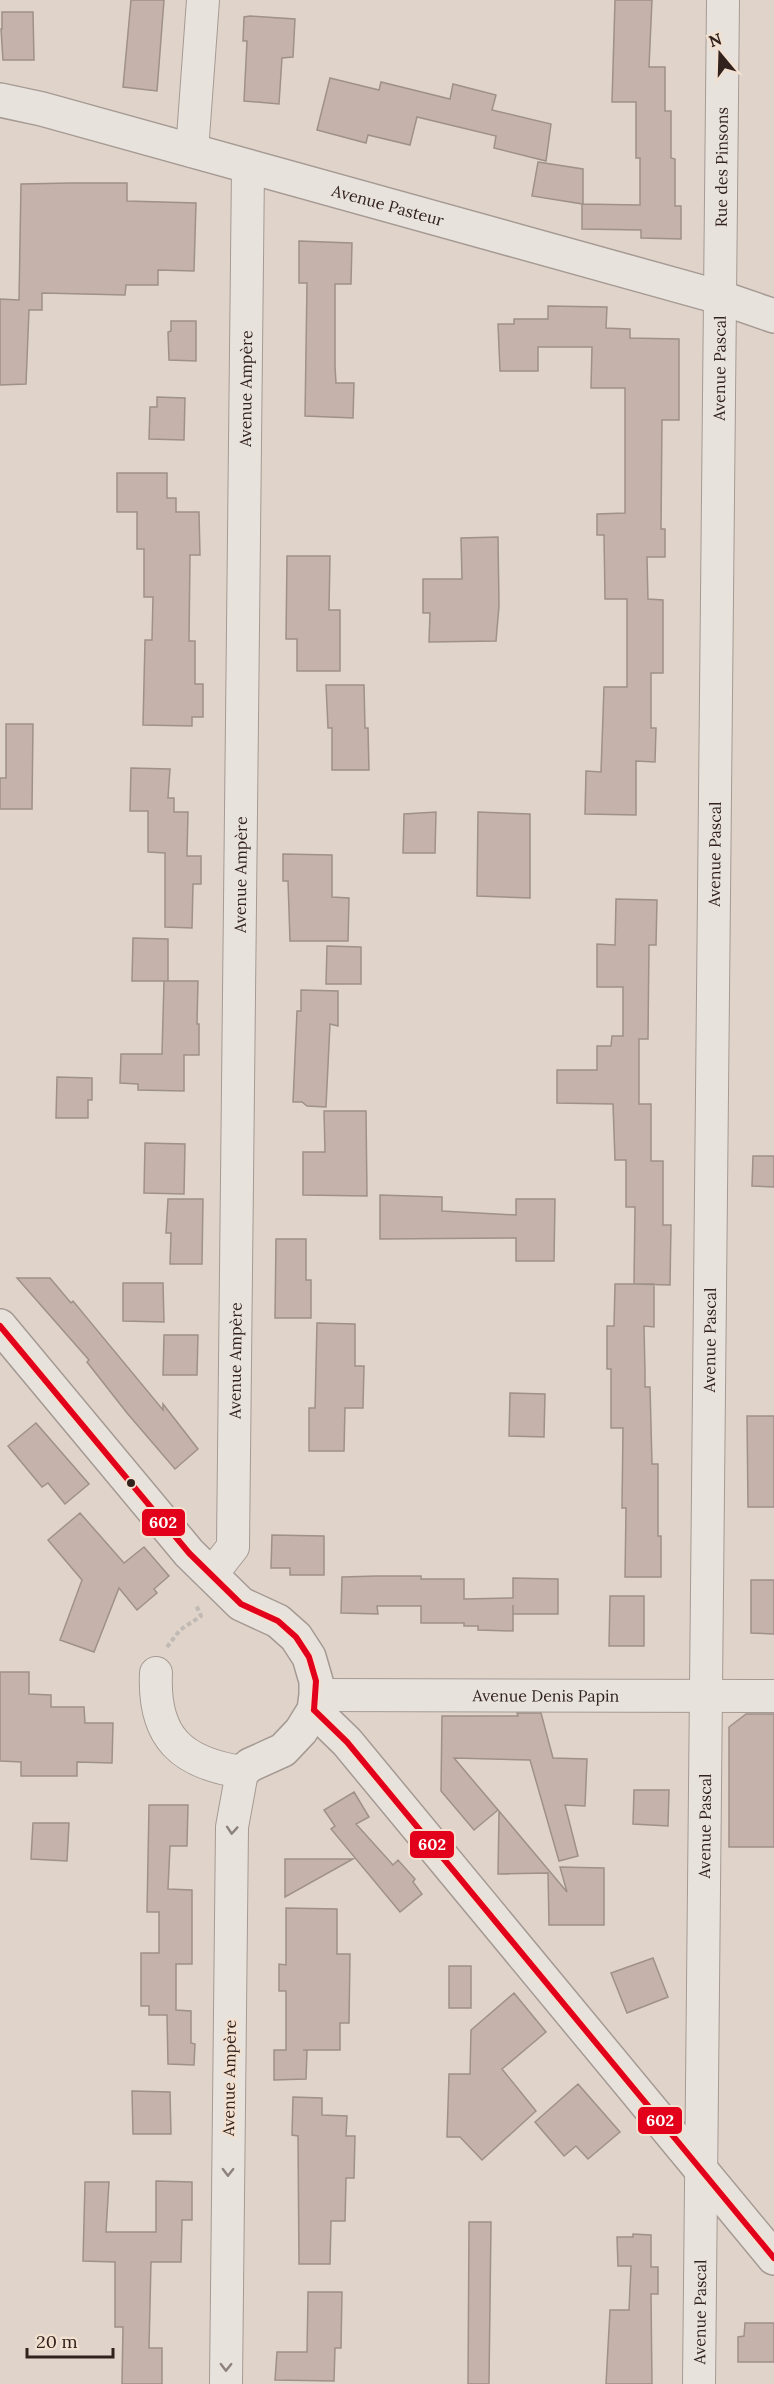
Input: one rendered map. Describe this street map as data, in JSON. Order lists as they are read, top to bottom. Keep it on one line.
{"streets":{"street":["Rue des Pinsons","Avenue Pasteur","Avenue Pascal","Avenue Ampère","Avenue Denis Papin"]},"crossings":[["Rue des Pinsons","Avenue Pasteur"],["Rue des Pinsons","Avenue Pascal"],["Avenue Pasteur","Avenue Pascal"],["Avenue Pasteur","Avenue Ampère"],["Avenue Pascal","Avenue Denis Papin"],["Avenue Ampère","Avenue Denis Papin"]],"lines":["transit line 602"],"scale_bar":"20 m","north":"top"}
